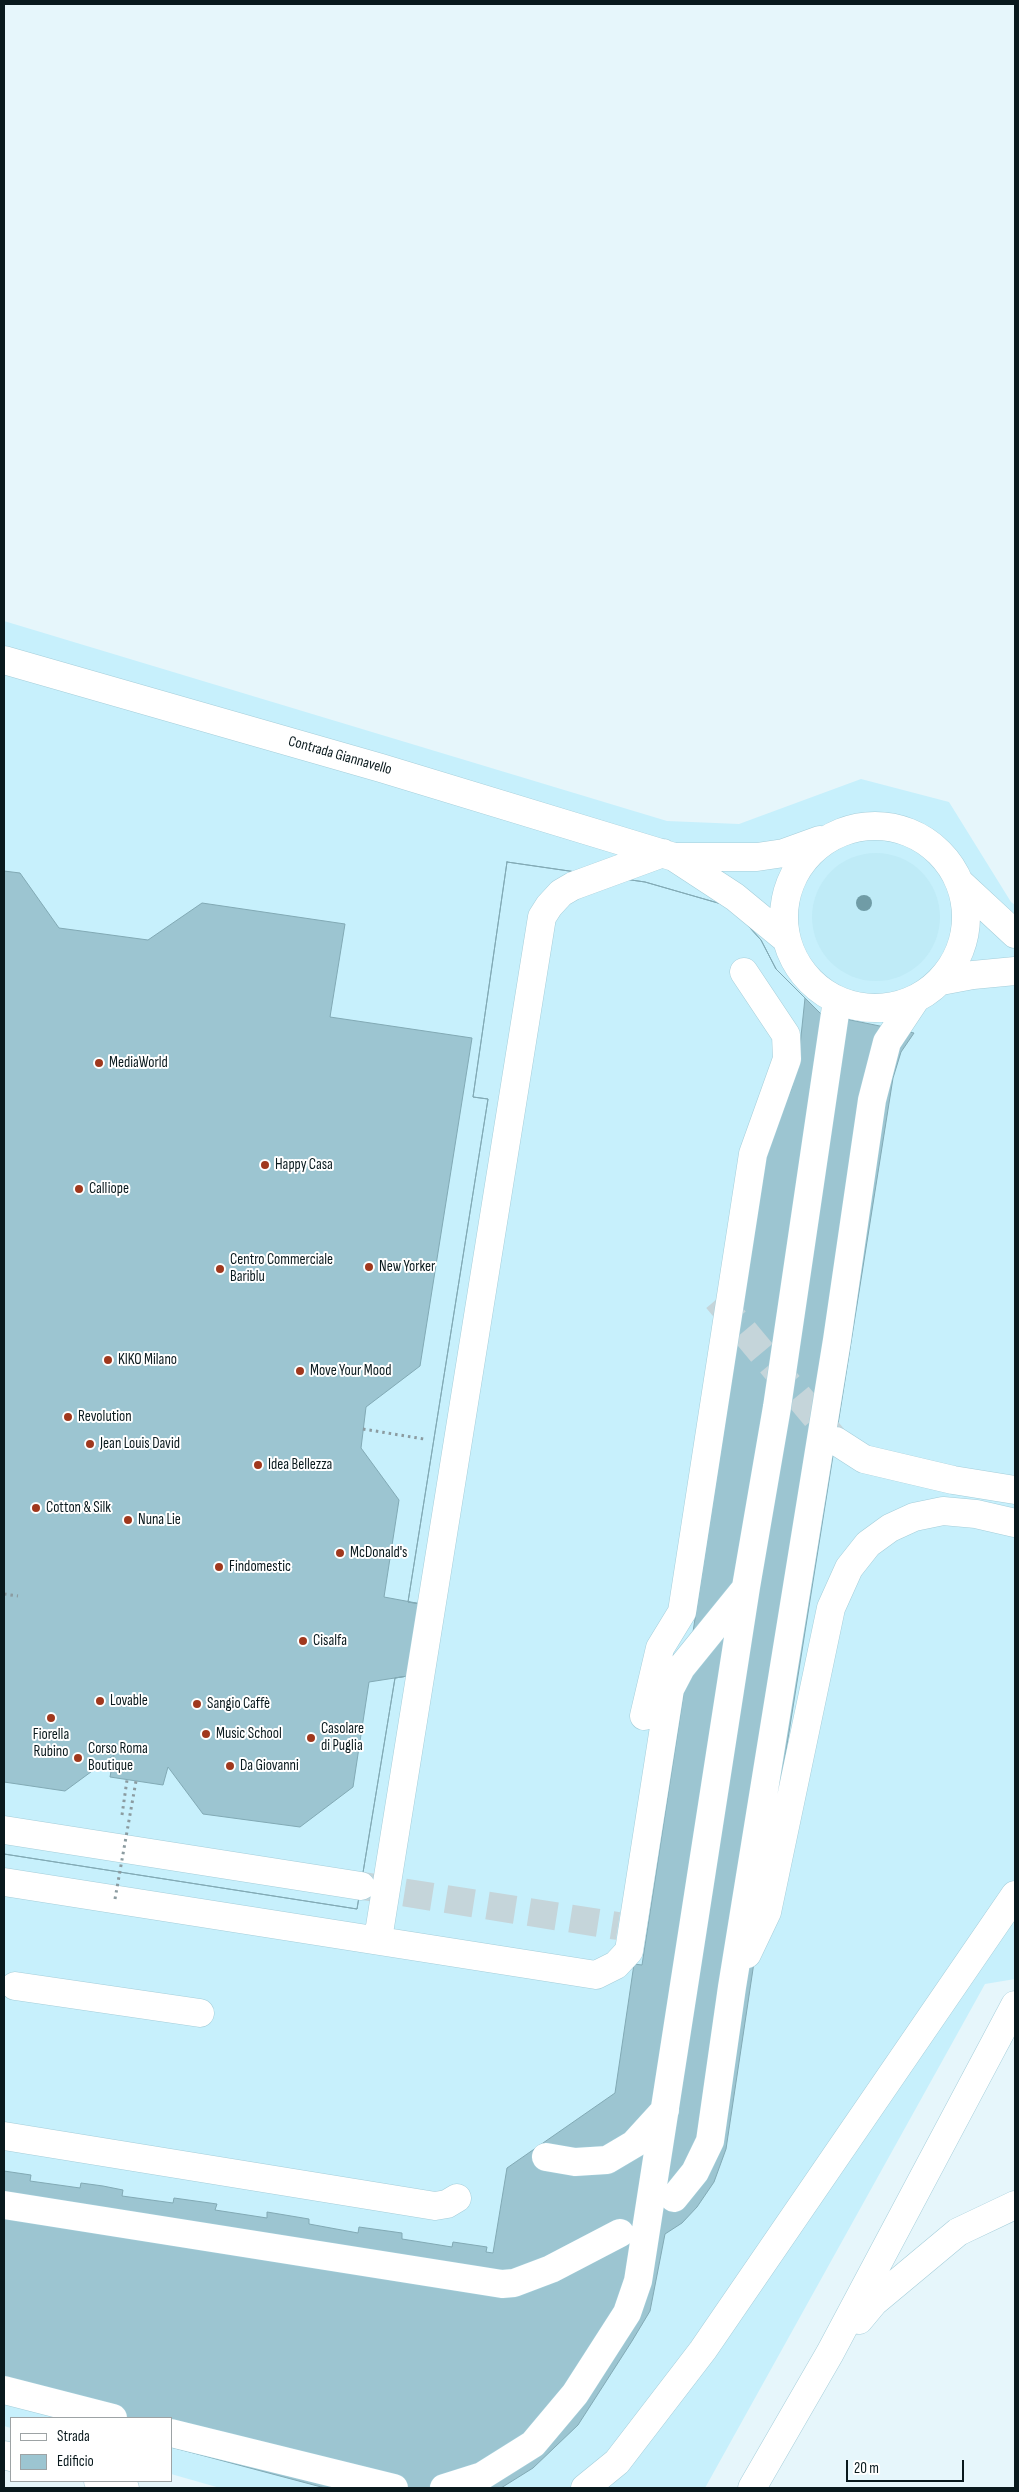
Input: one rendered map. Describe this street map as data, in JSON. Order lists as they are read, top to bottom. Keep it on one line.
{"streets":{"street":["Contrada Giannavello"]},"places":["MediaWorld","Happy Casa","Calliope","New Yorker","Centro Commerciale Bariblu","KIKO Milano","Move Your Mood","Revolution","Jean Louis David","Idea Bellezza","Cotton & Silk","Nuna Lie","McDonald's","Findomestic","Cisalfa","Lovable","Sangio Caffè","Fiorella Rubino","Music School","Casolare di Puglia","Corso Roma Boutique","Da Giovanni"],"legend":["Strada","Edificio"],"scale_bar":"20 m"}
